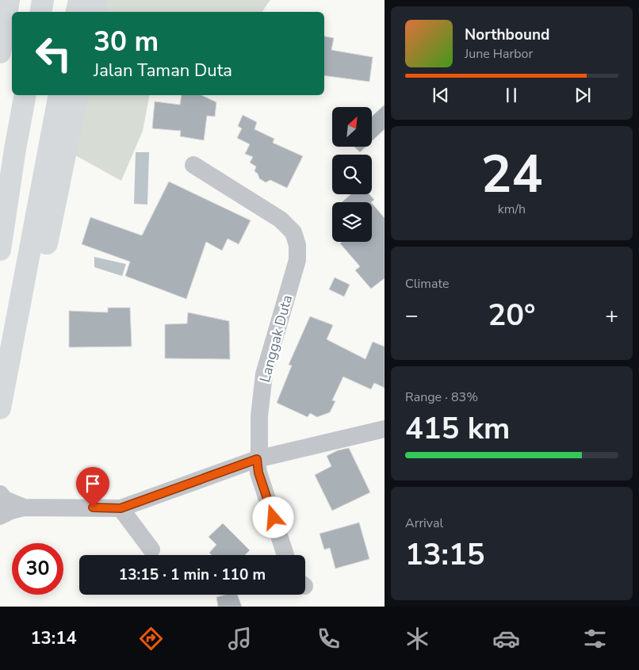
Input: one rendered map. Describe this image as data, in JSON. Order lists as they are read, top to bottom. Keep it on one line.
{"streets":{"street":["Langgak Duta"]},"north":"top right","page":{"turn":["30 m","Jalan Taman Duta"],"song":["Northbound","June Harbor"],"tile":[["24","km/h"],"Climate",["Range · 83%","415 km"],["Arrival","13:15"]],"heat":["−","20°","+"],"limit":"30","trip":"13:15 · 1 min · 110 m","tabs":"13:14"}}
